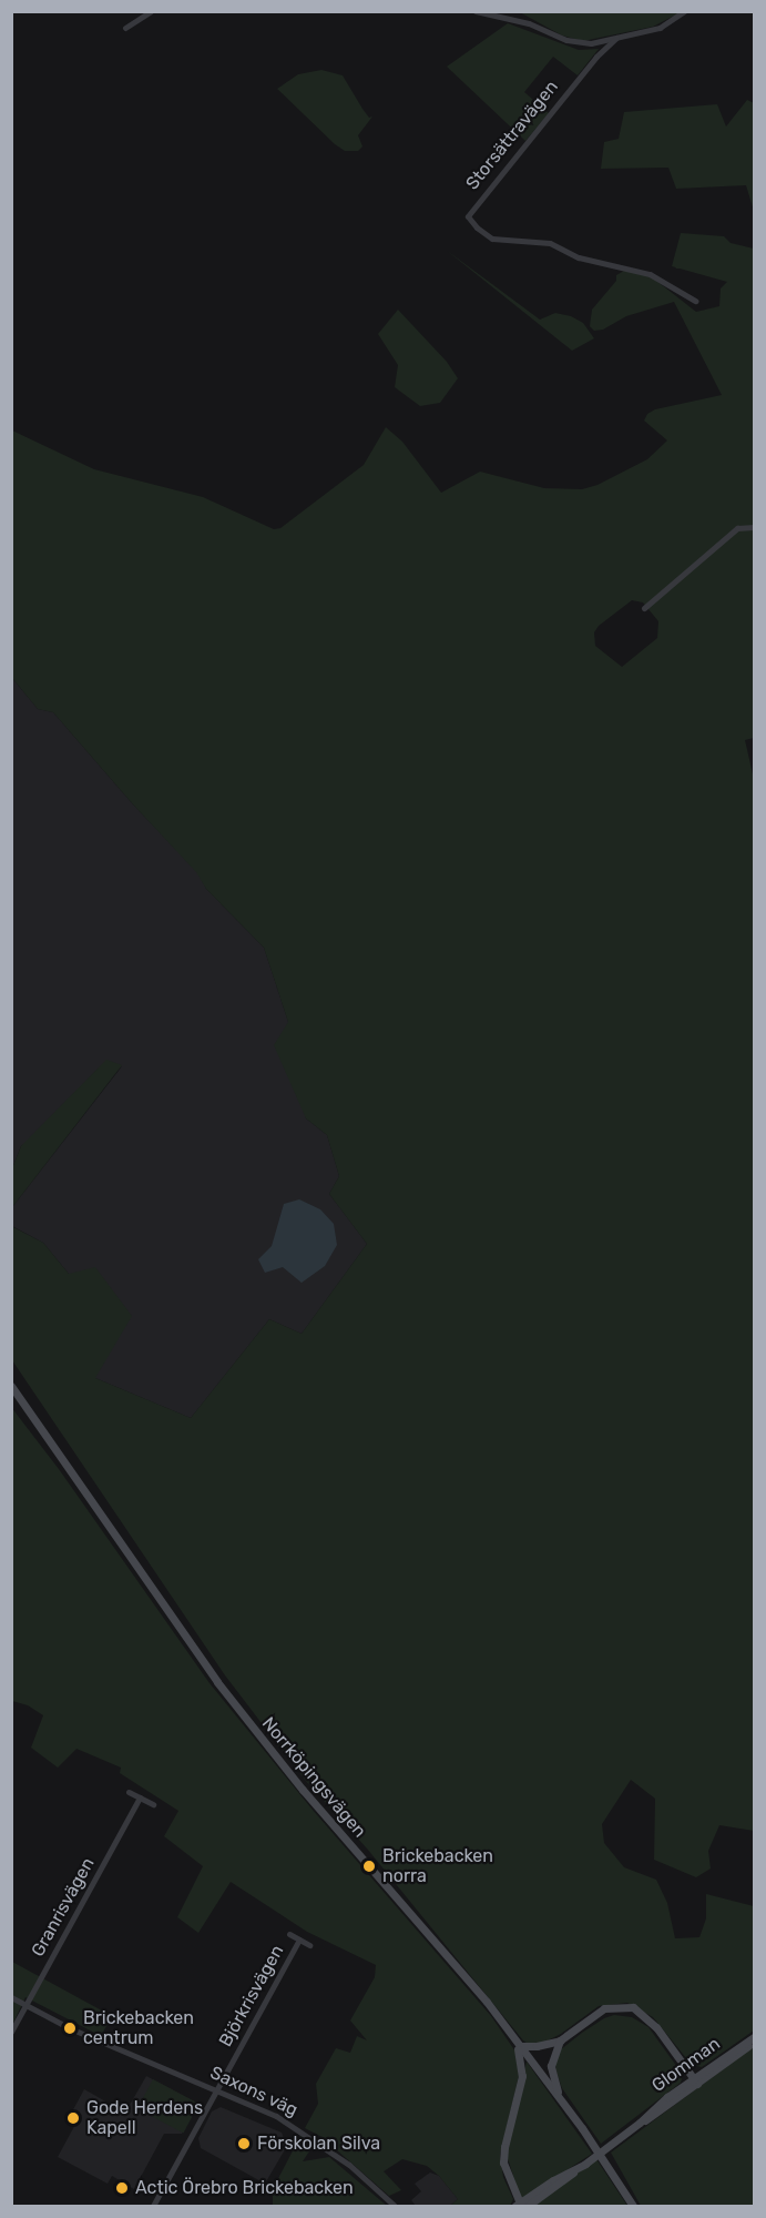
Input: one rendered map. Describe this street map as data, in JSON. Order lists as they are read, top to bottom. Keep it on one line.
{"streets":{"main road":["Norrköpingsvägen","Glomman"],"street":["Storsättravägen","Granrisvägen","Björkrisvägen","Saxons väg"]},"crossings":[["Granrisvägen","Saxons väg"],["Björkrisvägen","Saxons väg"]],"places":["Brickebacken norra","Brickebacken centrum","Gode Herdens Kapell","Förskolan Silva","Actic Örebro Brickebacken"]}
